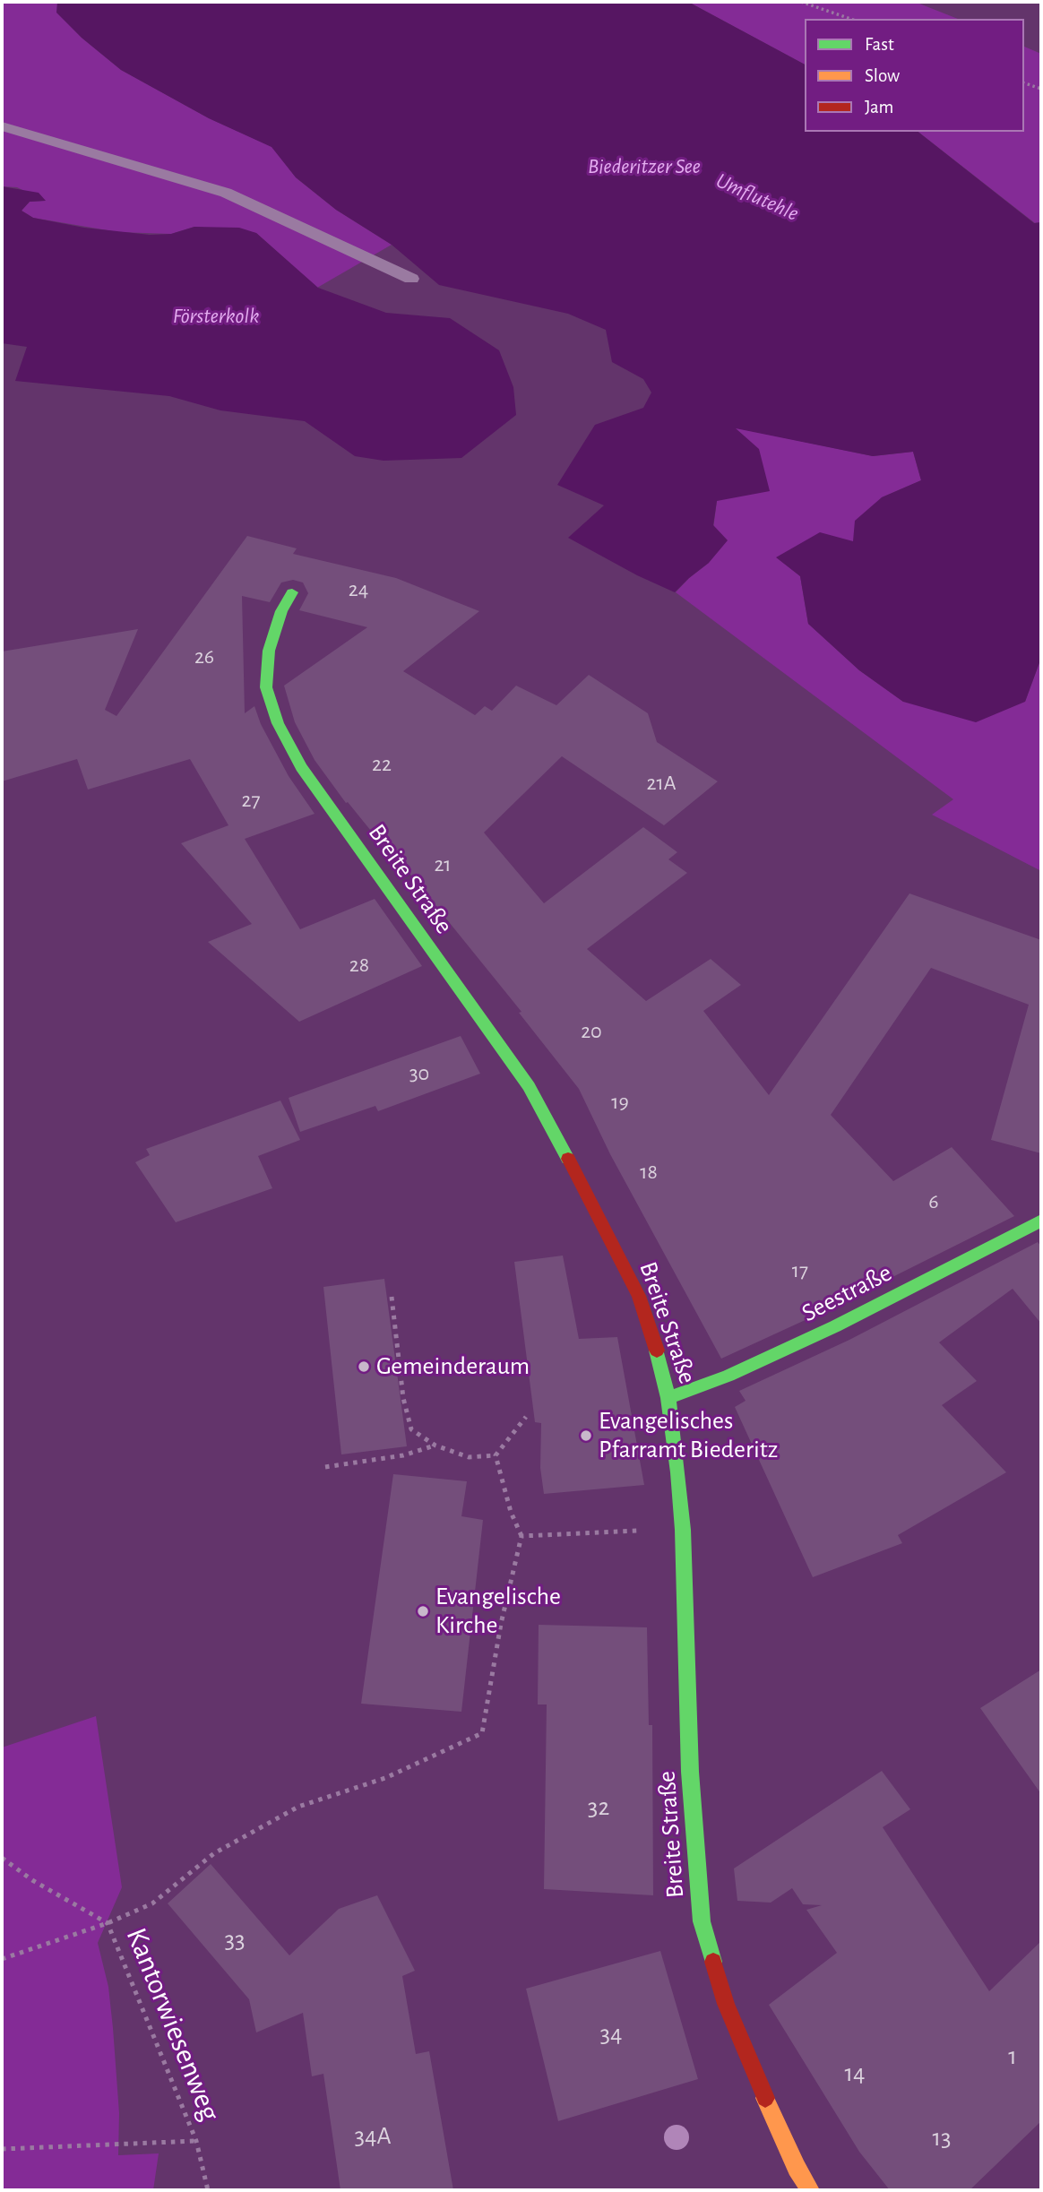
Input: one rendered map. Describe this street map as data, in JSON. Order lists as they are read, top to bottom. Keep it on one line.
{"streets":{"street":["Breite Straße","Seestraße"],"path":["Kantorwiesenweg"]},"crossings":[["Breite Straße","Seestraße"]],"water":["Biederitzer See","Umflutehle","Försterkolk"],"places":["Gemeinderaum","Evangelisches Pfarramt Biederitz","Evangelische Kirche"],"house_numbers":["24","26","22","21A","27","21","28","20","30","19","18","6","17","32","33","34","1","14","34A","13"],"legend":["Fast","Slow","Jam"]}
